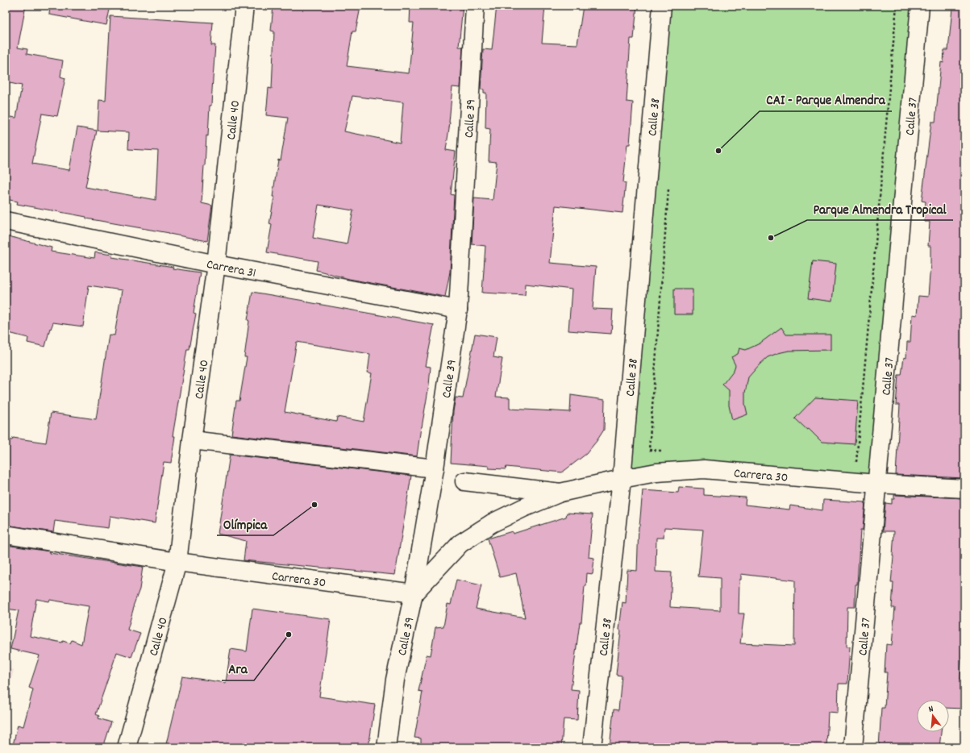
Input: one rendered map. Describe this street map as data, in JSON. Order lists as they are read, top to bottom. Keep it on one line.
{"streets":{"street":["Calle 37","Calle 38","Calle 39","Calle 40","Carrera 31","Carrera 30"]},"crossings":[["Calle 37","Carrera 30"],["Calle 38","Carrera 30"],["Calle 39","Carrera 31"],["Calle 39","Carrera 30"],["Calle 40","Carrera 31"],["Calle 40","Carrera 30"]],"places":["CAI - Parque Almendra","Parque Almendra Tropical","Olímpica","Ara"],"north":"top"}
